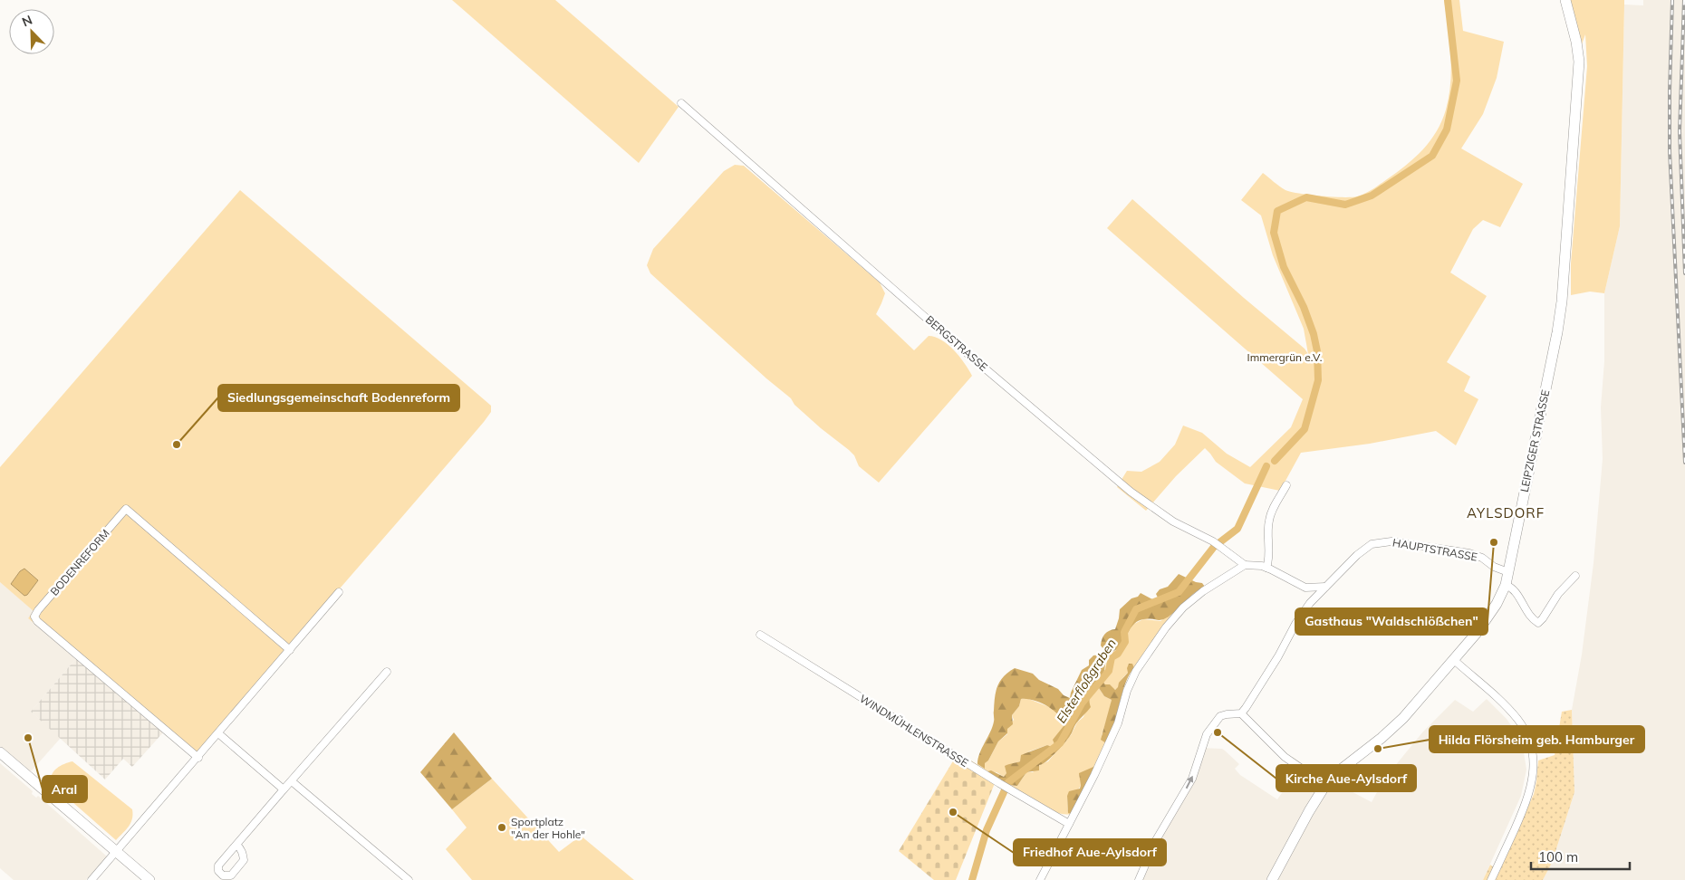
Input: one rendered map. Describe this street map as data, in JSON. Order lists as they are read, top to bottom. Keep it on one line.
{"streets":{"street":["BERGSTRASSE","LEIPZIGER STRASSE","HAUPTSTRASSE","BODENREFORM","WINDMÜHLENSTRASSE"]},"crossings":[["LEIPZIGER STRASSE","HAUPTSTRASSE"]],"districts":["AYLSDORF"],"water":["Elsterfloßgraben"],"parks":["Immergrün e.V."],"places":["Siedlungsgemeinschaft Bodenreform","Gasthaus \"Waldschlößchen\"","Kirche Aue-Aylsdorf","Aral","Hilda Flörsheim geb. Hamburger","Friedhof Aue-Aylsdorf","Sportplatz \"An der Hohle\""],"scale_bar":"100 m","north":"top left"}
